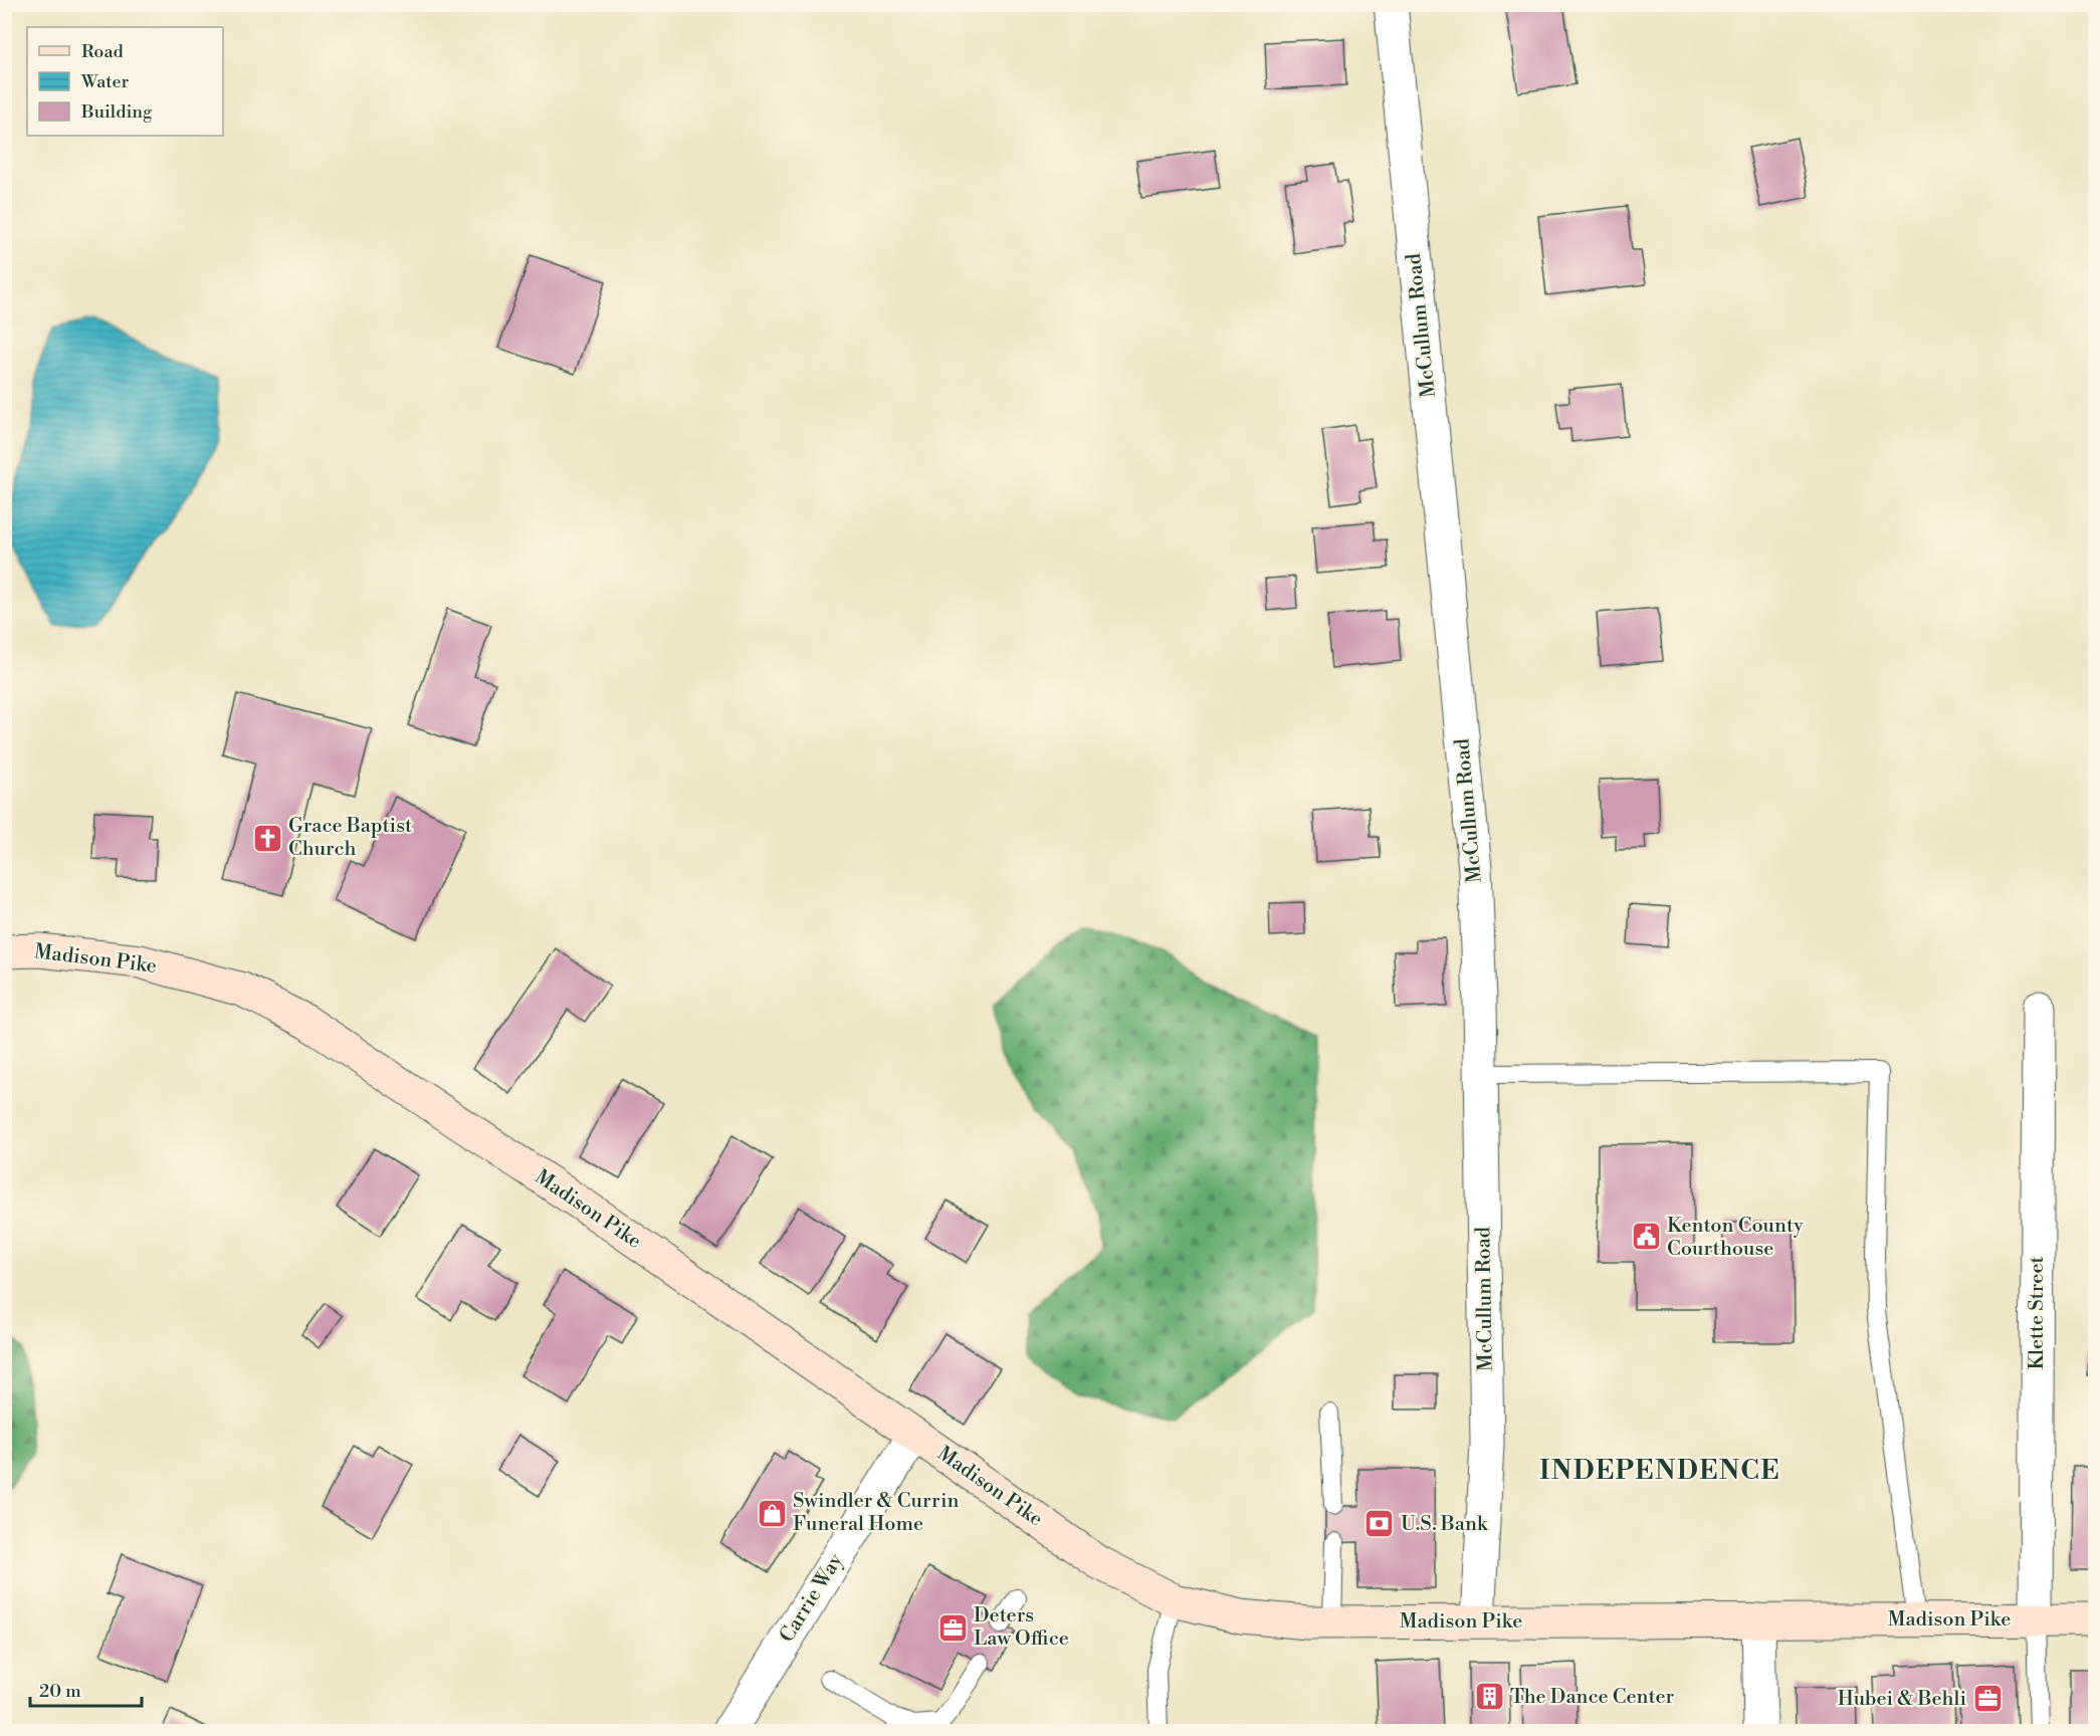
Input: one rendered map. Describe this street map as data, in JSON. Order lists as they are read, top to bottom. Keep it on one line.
{"streets":{"main road":["Madison Pike"],"street":["McCullum Road","Klette Street","Carrie Way"]},"crossings":[["McCullum Road","Madison Pike"],["Madison Pike","Klette Street"],["Madison Pike","Carrie Way"]],"districts":["INDEPENDENCE"],"places":{"church":["Grace Baptist Church"],"public building":["Kenton County Courthouse"],"shop":["Swindler & Currin Funeral Home"],"bank":["U.S. Bank"],"office":["Deters Law Office","Hubei & Behli"],"building":["The Dance Center"]},"legend":["Road","Water","Building"],"scale_bar":"20 m"}
